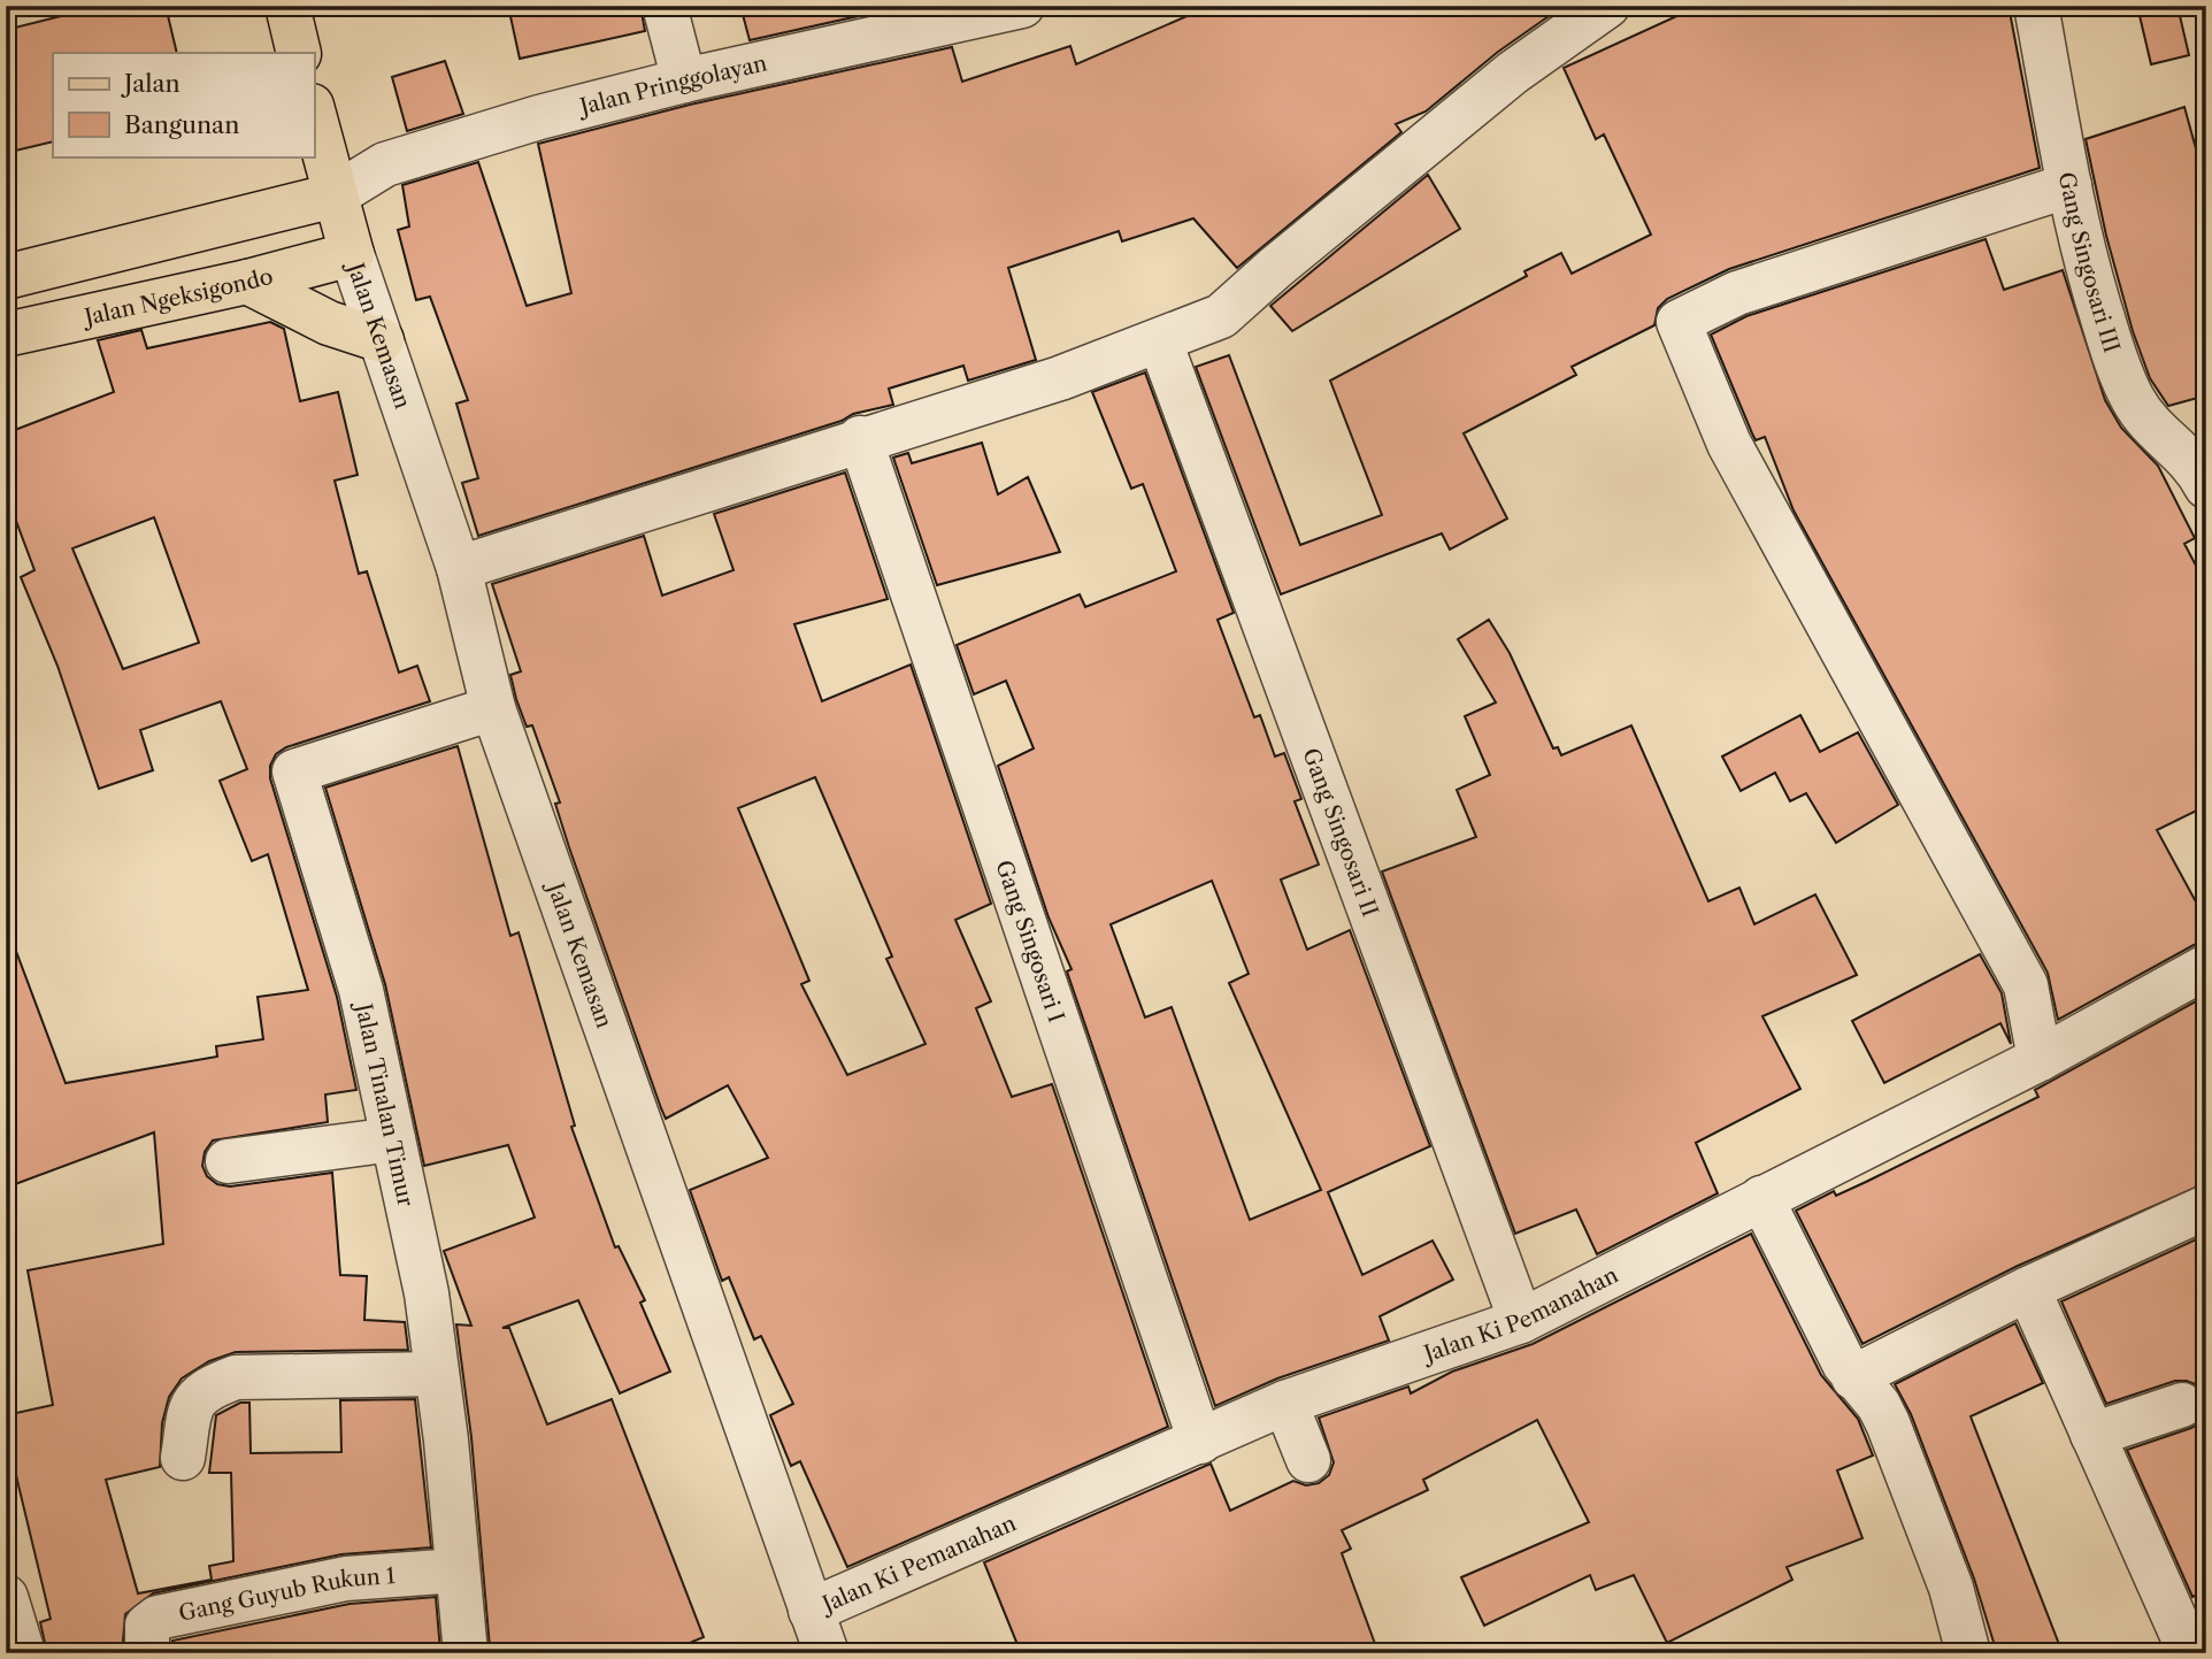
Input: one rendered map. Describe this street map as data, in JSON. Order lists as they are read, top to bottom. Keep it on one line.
{"streets":{"main road":["Jalan Ngeksigondo"],"street":["Jalan Pringgolayan","Gang Singosari III","Jalan Kemasan","Gang Singosari II","Gang Singosari I","Jalan Tinalan Timur","Jalan Ki Pemanahan","Gang Guyub Rukun 1"]},"crossings":[["Jalan Ngeksigondo","Jalan Kemasan"],["Jalan Kemasan","Jalan Tinalan Timur"],["Jalan Kemasan","Jalan Ki Pemanahan"],["Gang Singosari II","Jalan Ki Pemanahan"],["Gang Singosari I","Jalan Ki Pemanahan"],["Jalan Tinalan Timur","Gang Guyub Rukun 1"]],"legend":["Jalan","Bangunan"]}
